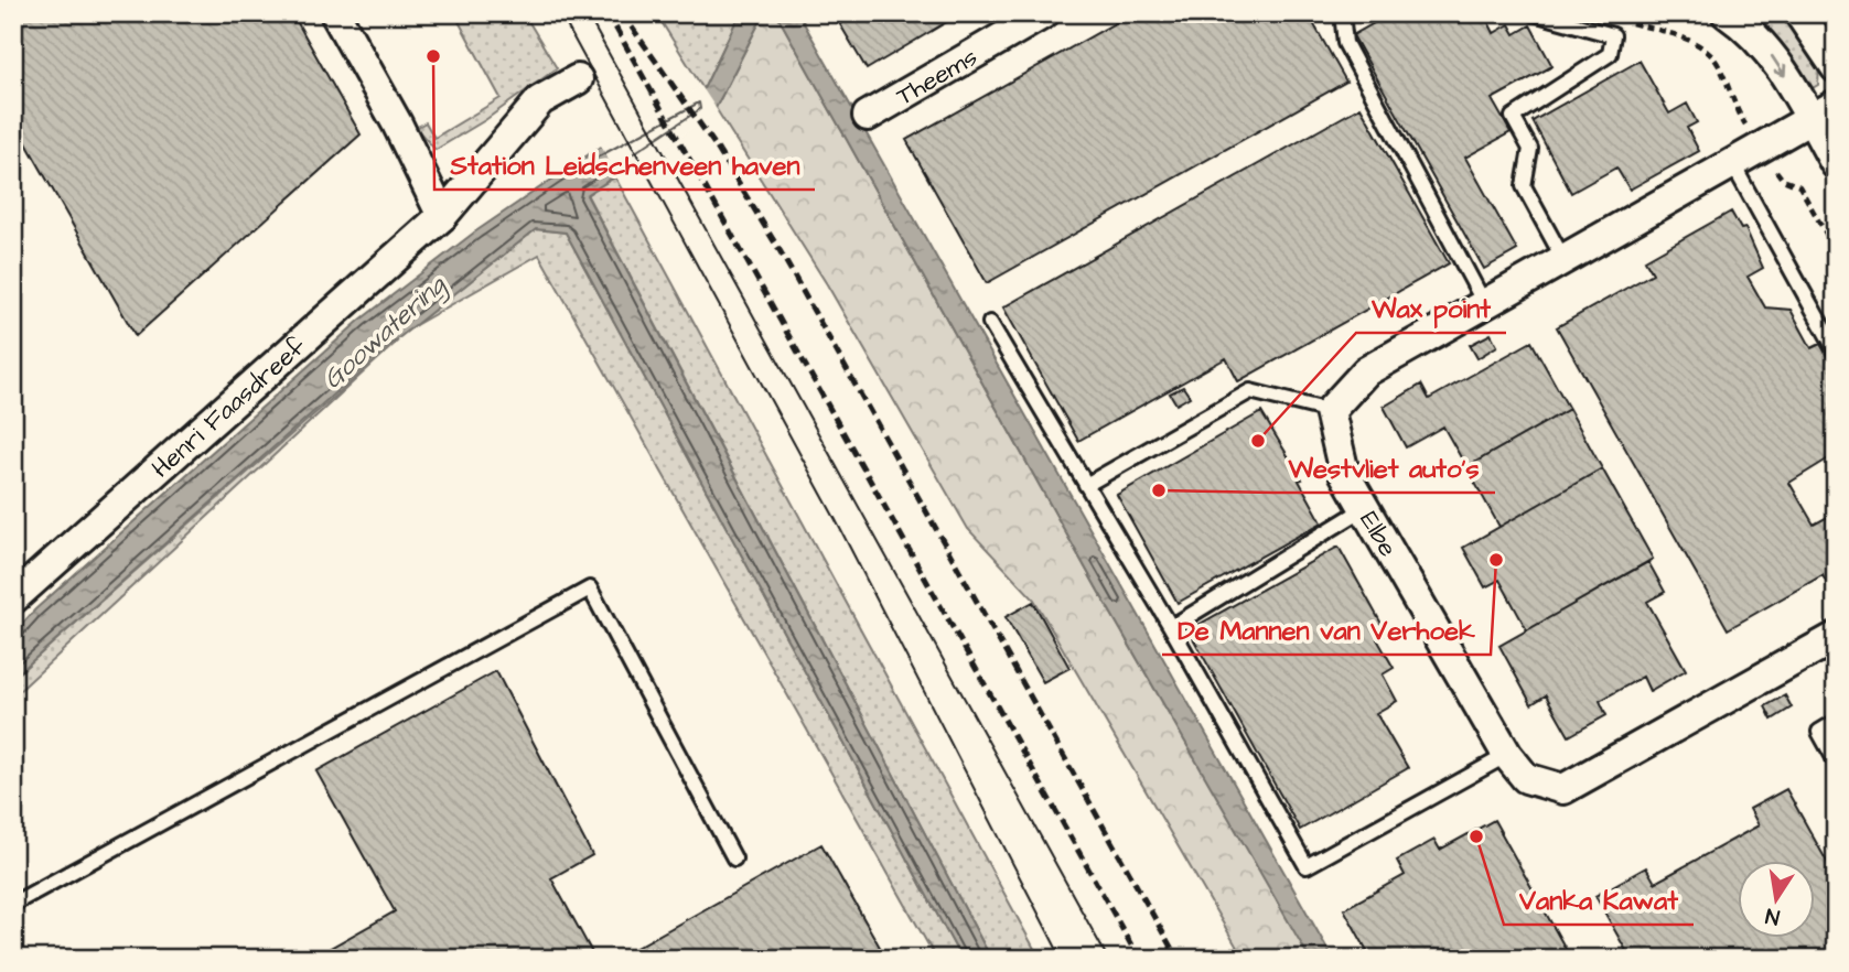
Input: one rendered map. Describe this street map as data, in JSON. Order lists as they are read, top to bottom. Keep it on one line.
{"streets":{"street":["Theems","Henri Faasdreef","Elbe"]},"water":["Goowatering"],"places":["Station Leidschenveen haven","Wax point","Westvliet auto's","De Mannen van Verhoek","Vanka Kawat"],"north":"bottom"}
